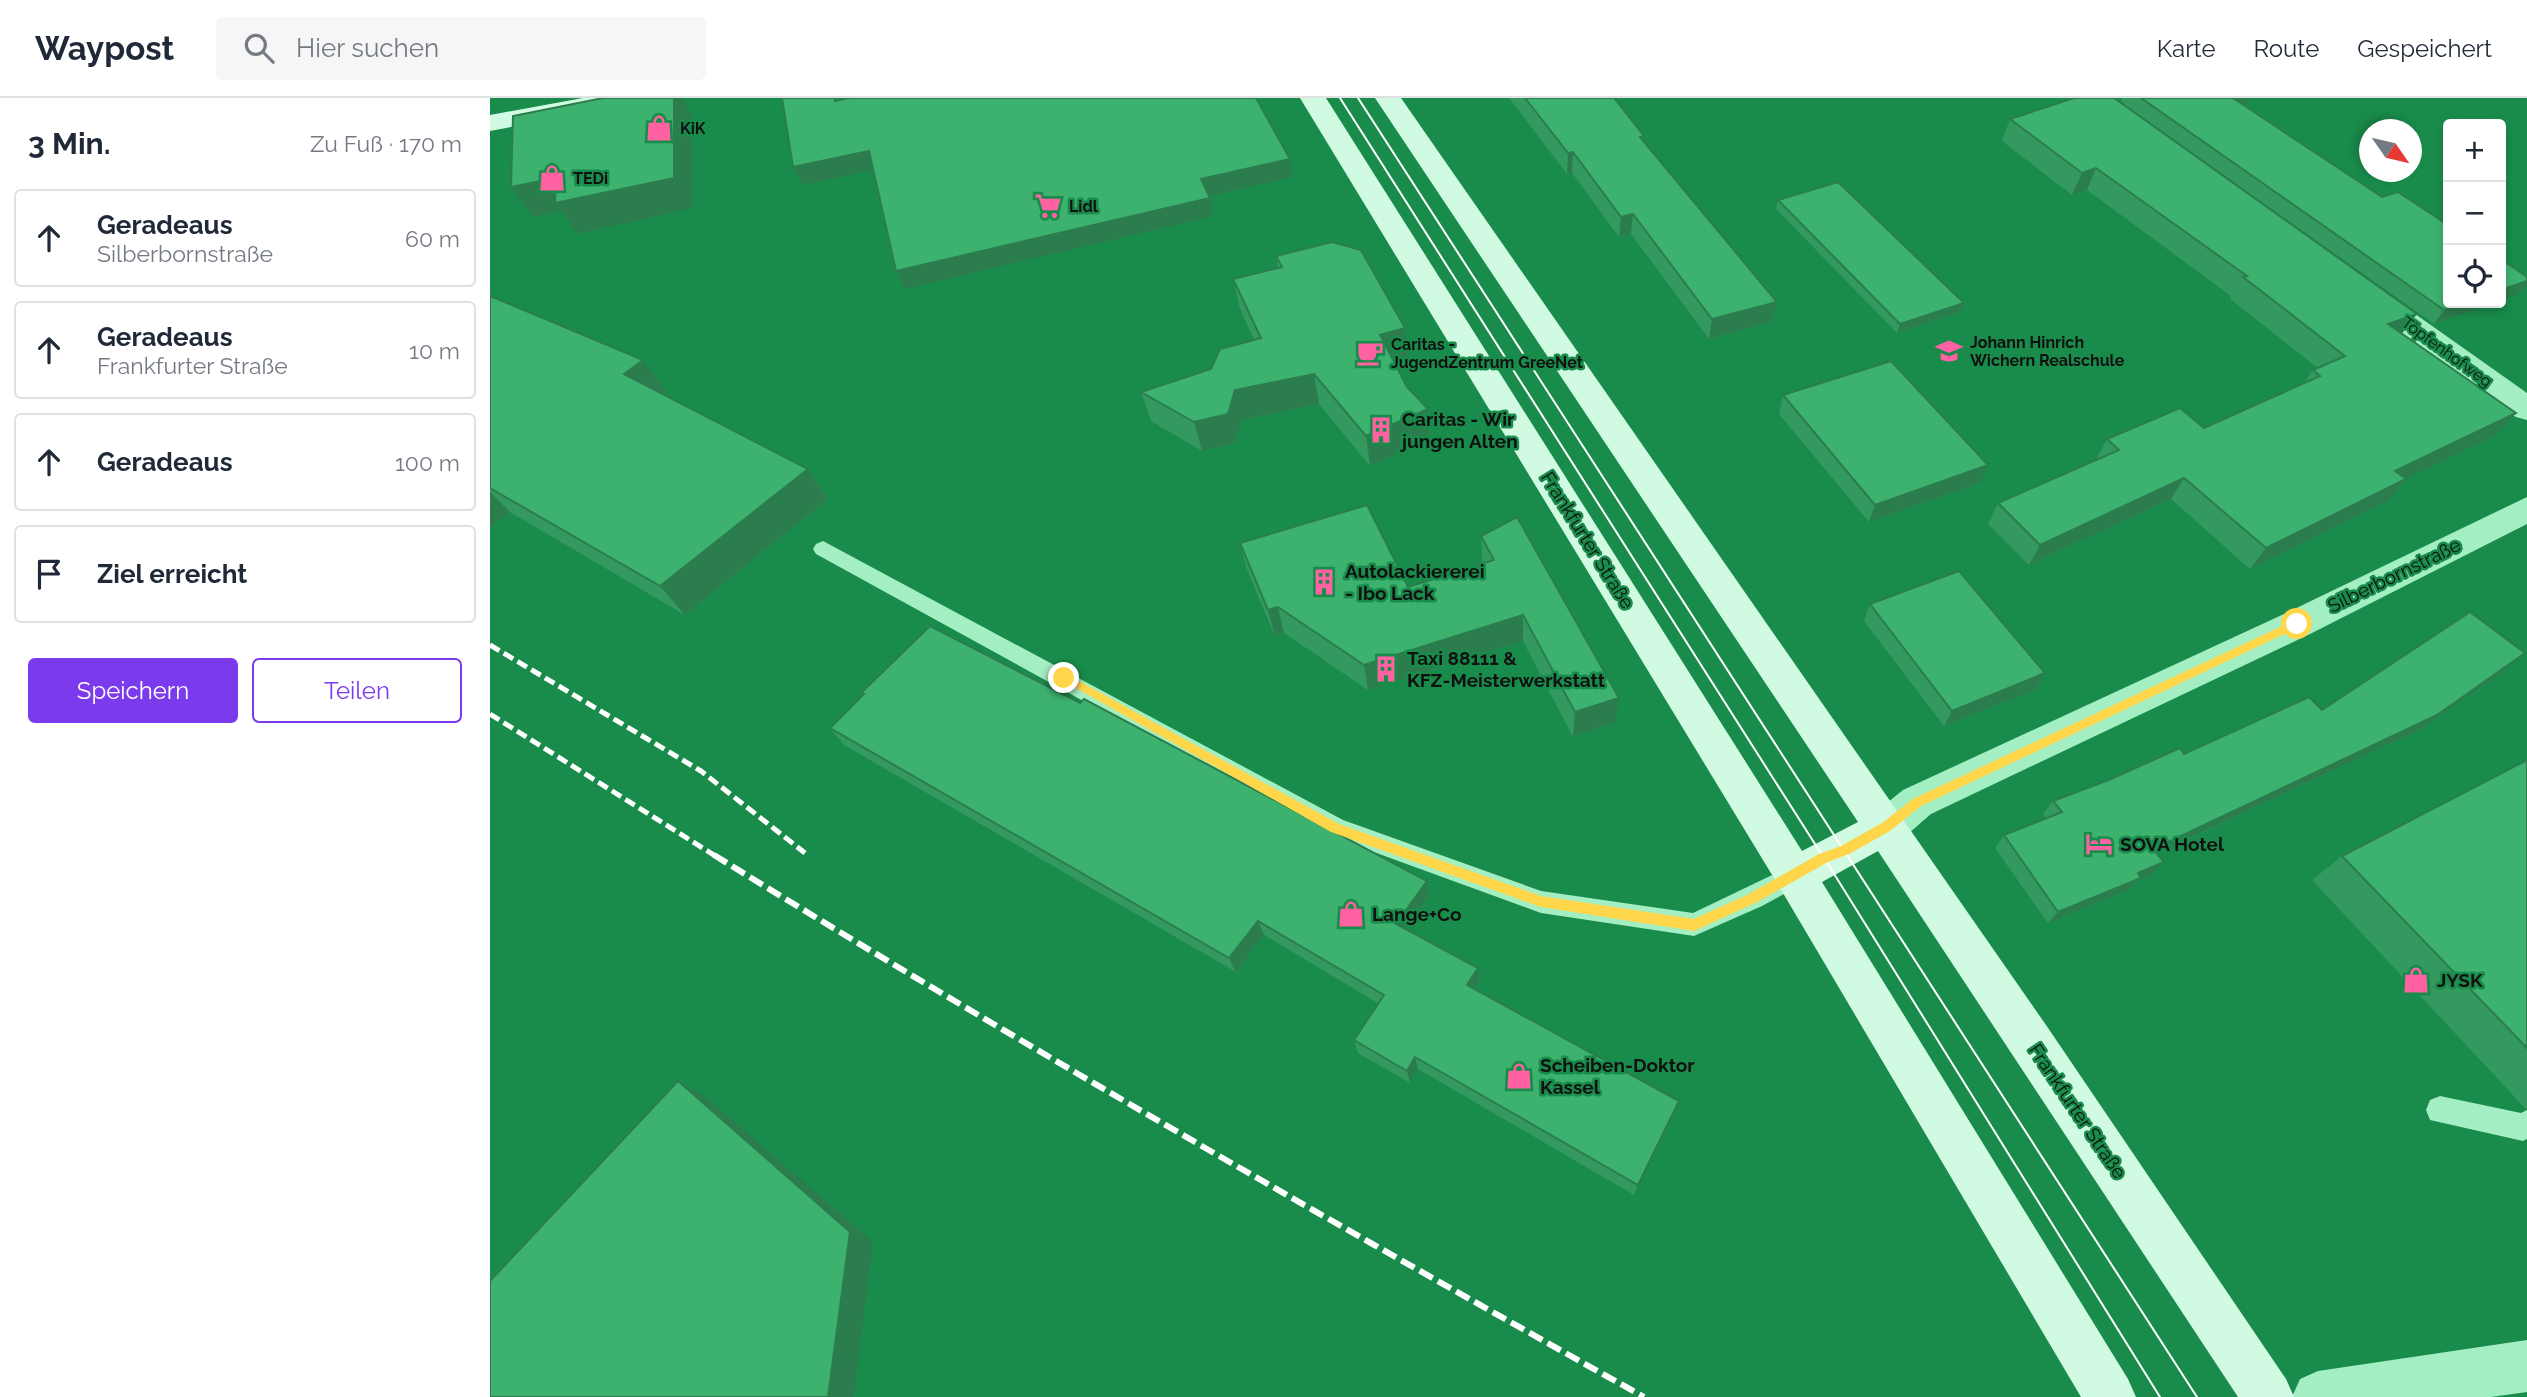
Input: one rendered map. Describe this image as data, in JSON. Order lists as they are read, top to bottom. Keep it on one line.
{"streets":{"main road":["Frankfurter Straße"],"street":["Töpfenhofweg","Silberbornstraße"]},"crossings":[["Frankfurter Straße","Silberbornstraße"]],"places":{"shop":["KiK","TEDi","Lange+Co","JYSK","Scheiben-Doktor Kassel"],"supermarket":["Lidl"],"school or university":["Johann Hinrich Wichern Realschule"],"cafe":["Caritas - JugendZentrum GreeNet"],"building":["Caritas - Wir jungen Alten","Autolackiererei - Ibo Lack","Taxi 88111 & KFZ-Meisterwerkstatt"],"hotel":["SOVA Hotel"]},"north":"bottom right","page":{"header":"Waypost","search":"Hier suchen","nav":["Karte","Route","Gespeichert"],"heading":["3 Min.","Zu Fuß · 170 m"],"map_buttons":["+","−"],"list":[["Geradeaus","Silberbornstraße","60 m"],["Geradeaus","Frankfurter Straße","10 m"],["Geradeaus","100 m"],"Ziel erreicht"],"buttons":["Speichern","Teilen"]}}
